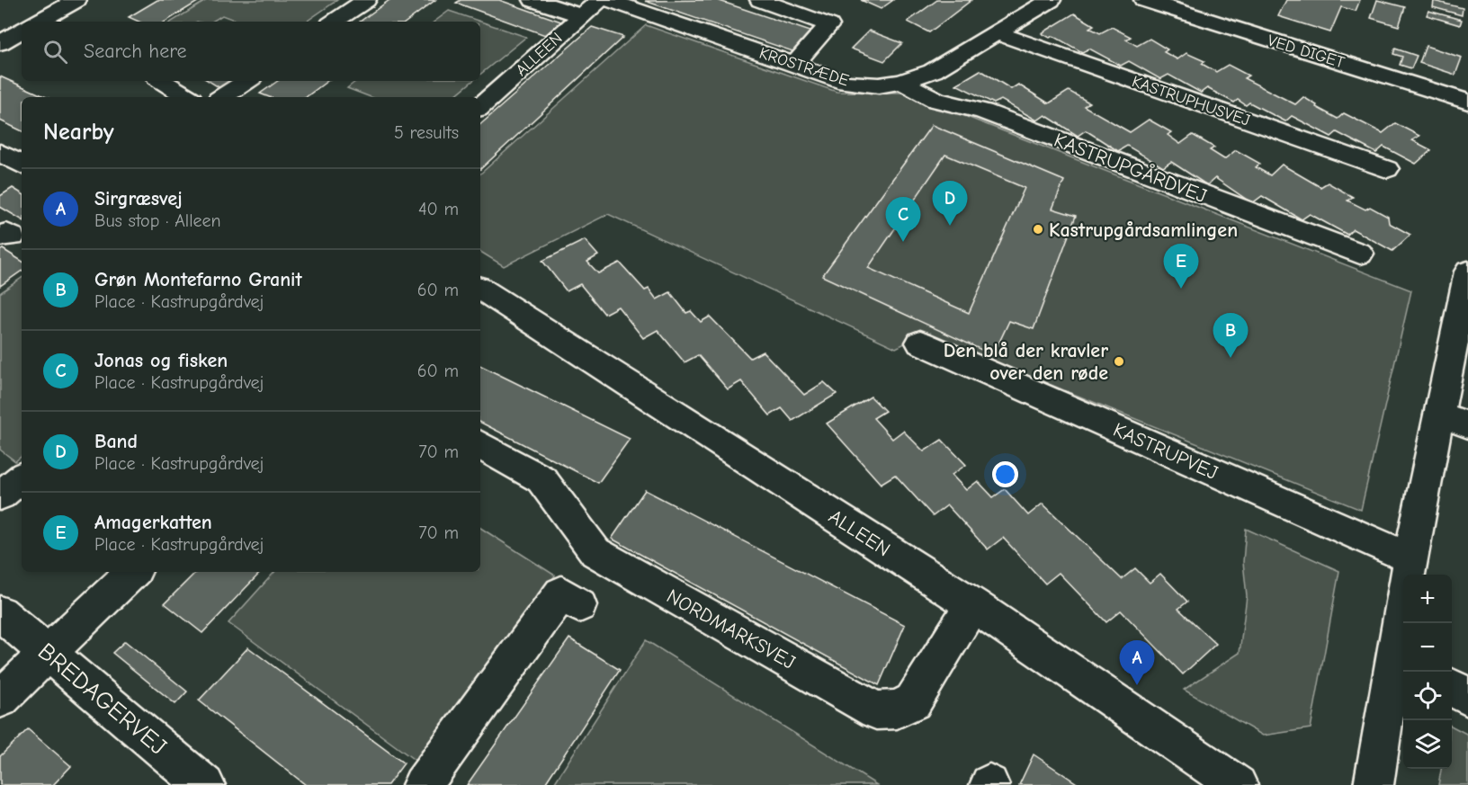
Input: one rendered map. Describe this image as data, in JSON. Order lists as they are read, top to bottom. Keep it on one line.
{"streets":{"street":["VED DIGET","ALLEEN","KROSTRÆDE","KASTRUPHUSVEJ","KASTRUPGÅRDVEJ","KASTRUPVEJ","NORDMARKSVEJ","BREDAGERVEJ"]},"crossings":[["ALLEEN","NORDMARKSVEJ"],["KROSTRÆDE","KASTRUPHUSVEJ"],["KROSTRÆDE","KASTRUPGÅRDVEJ"]],"places":["Kastrupgårdsamlingen","Den blå der kravler over den røde"],"page":{"search":"Search here","heading":["Nearby","5 results"],"list":[{"mark":"A","name":"Sirgræsvej","note":"Bus stop · Alleen","value":"40 m"},{"mark":"B","name":"Grøn Montefarno Granit","note":"Place · Kastrupgårdvej","value":"60 m"},{"mark":"C","name":"Jonas og fisken","note":"Place · Kastrupgårdvej","value":"60 m"},{"mark":"D","name":"Band","note":"Place · Kastrupgårdvej","value":"70 m"},{"mark":"E","name":"Amagerkatten","note":"Place · Kastrupgårdvej","value":"70 m"}],"pins":["D","C","E","B","A"],"map_buttons":["+","−"]}}
